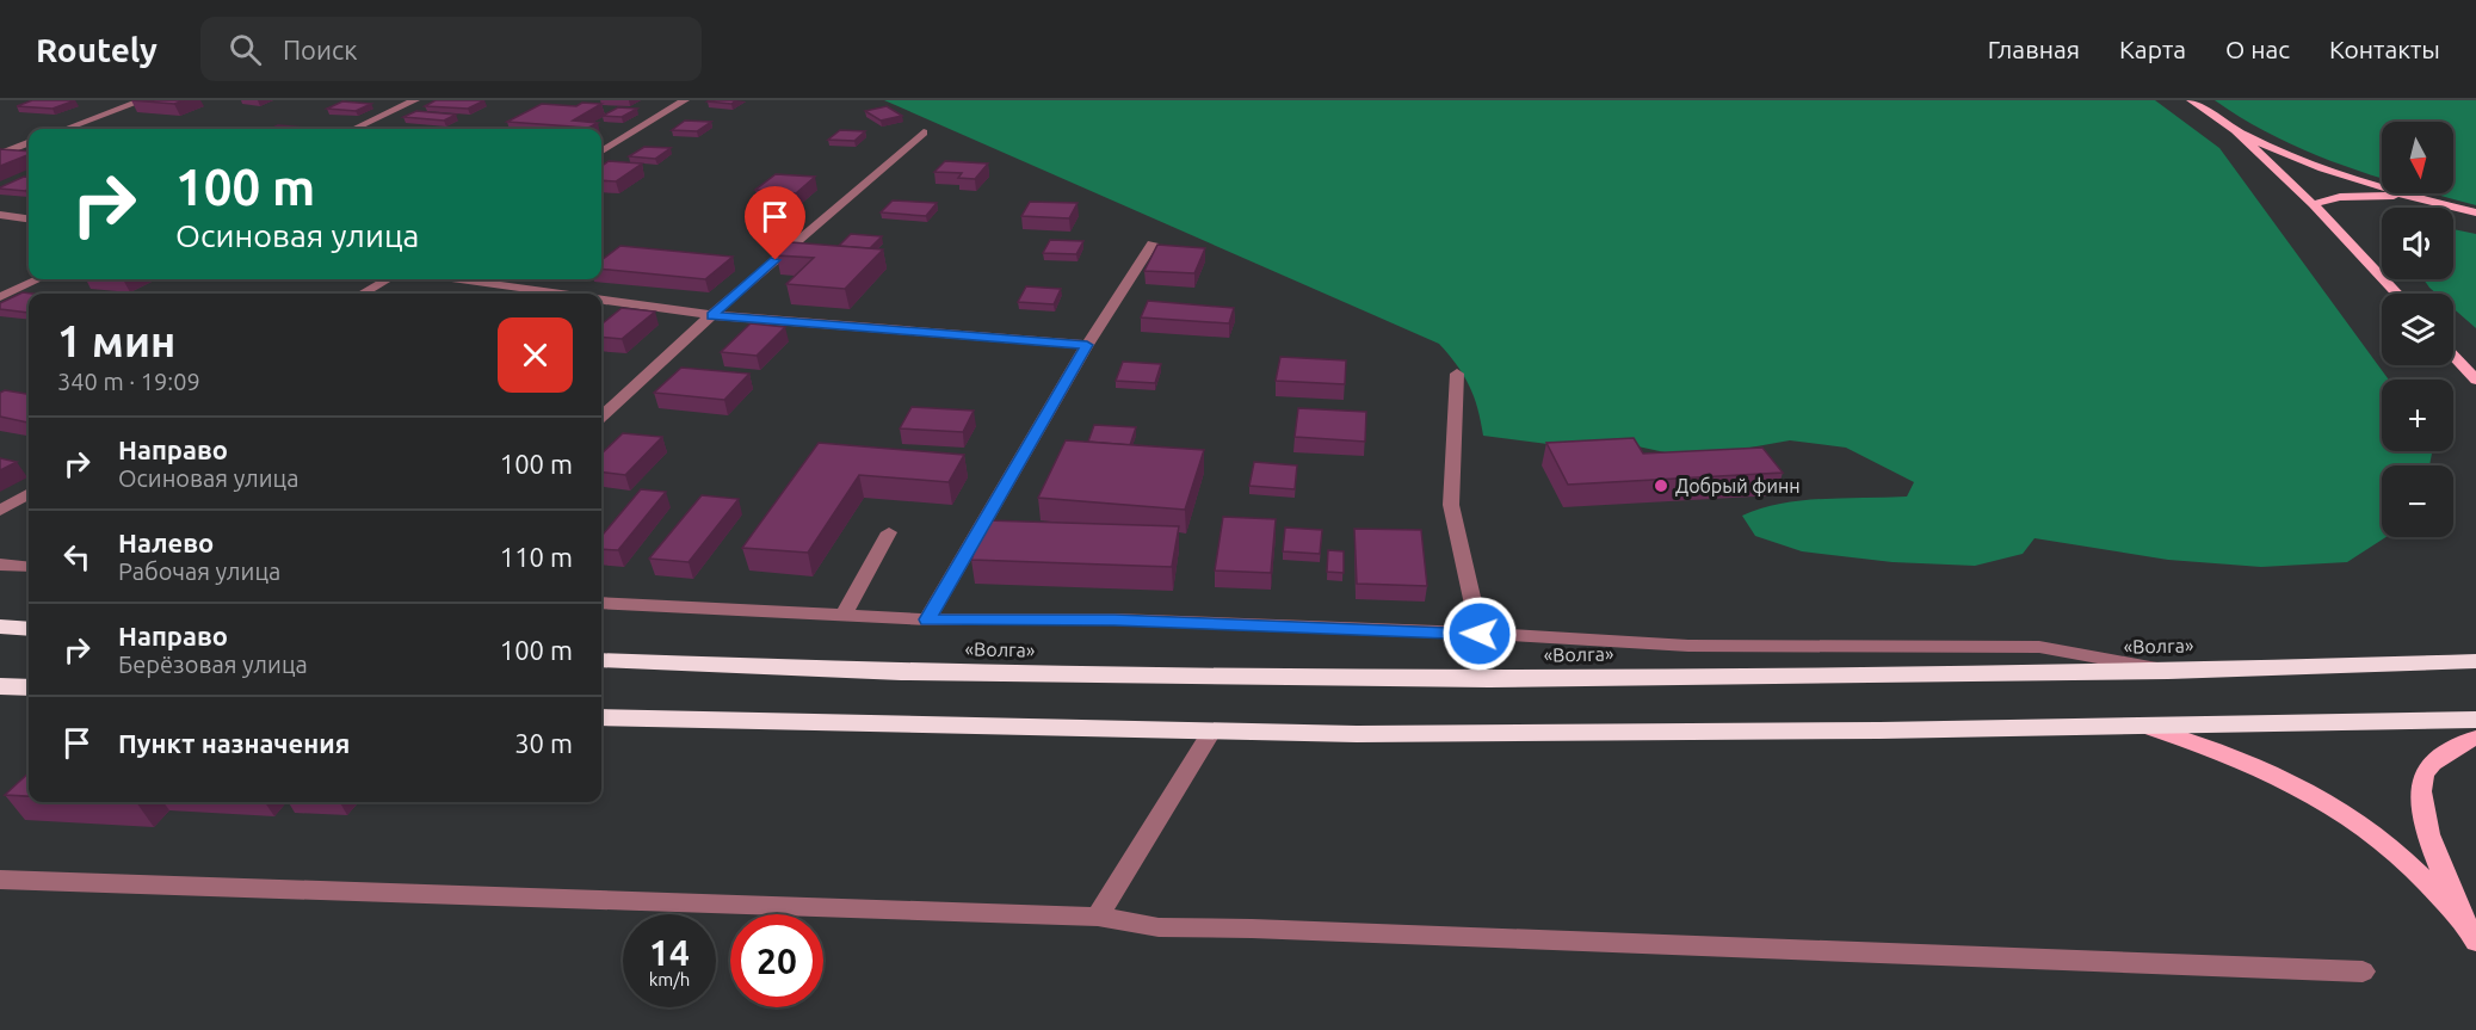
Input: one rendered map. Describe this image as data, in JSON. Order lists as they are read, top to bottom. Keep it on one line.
{"streets":{"highway":["«Волга»"]},"places":["Добрый финн"],"north":"bottom","page":{"header":"Routely","search":"Поиск","nav":["Главная","Карта","О нас","Контакты"],"map_buttons":["+","−"],"turn":["100 m","Осиновая улица"],"heading":["1 мин","340 m · 19:09"],"list":[{"name":"Направо","note":"Осиновая улица","value":"100 m"},{"name":"Налево","note":"Рабочая улица","value":"110 m"},{"name":"Направо","note":"Берёзовая улица","value":"100 m"},{"name":"Пункт назначения","value":"30 m"}],"speed":"14 km/h","limit":"20"}}
